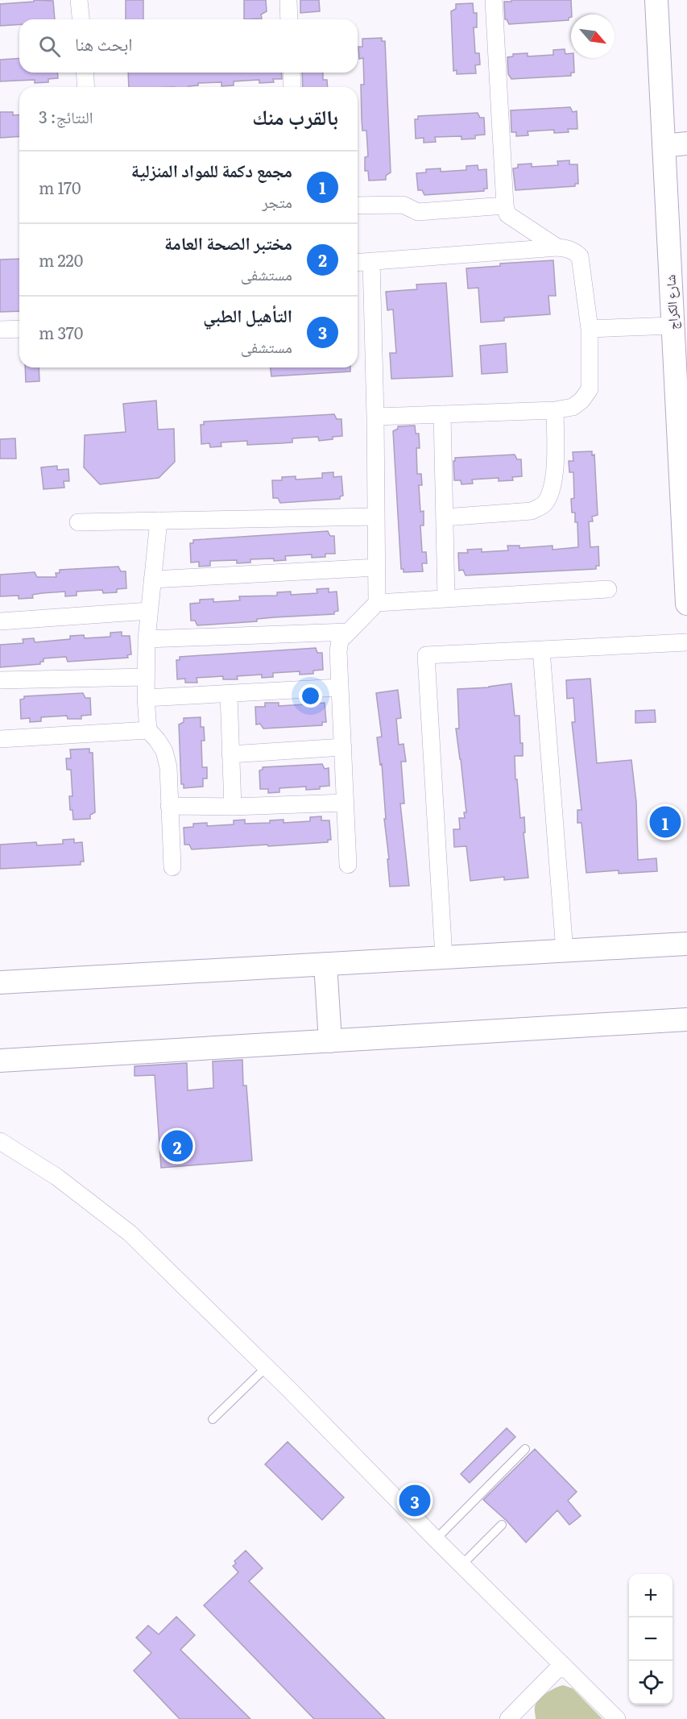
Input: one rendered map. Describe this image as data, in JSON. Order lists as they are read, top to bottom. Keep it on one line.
{"streets":{"street":["شارع الكراج"]},"north":"bottom right","page":{"search":"ابحث هنا","heading":["بالقرب منك","النتائج: 3"],"list":[{"mark":"1","name":"مجمع دكمة للمواد المنزلية","note":"متجر","value":"170 m"},{"mark":"2","name":"مختبر الصحة العامة","note":"مستشفى","value":"220 m"},{"mark":"3","name":"التأهيل الطبي","note":"مستشفى","value":"370 m"}],"pins":["1","2","3"],"map_buttons":["+","−"]}}
